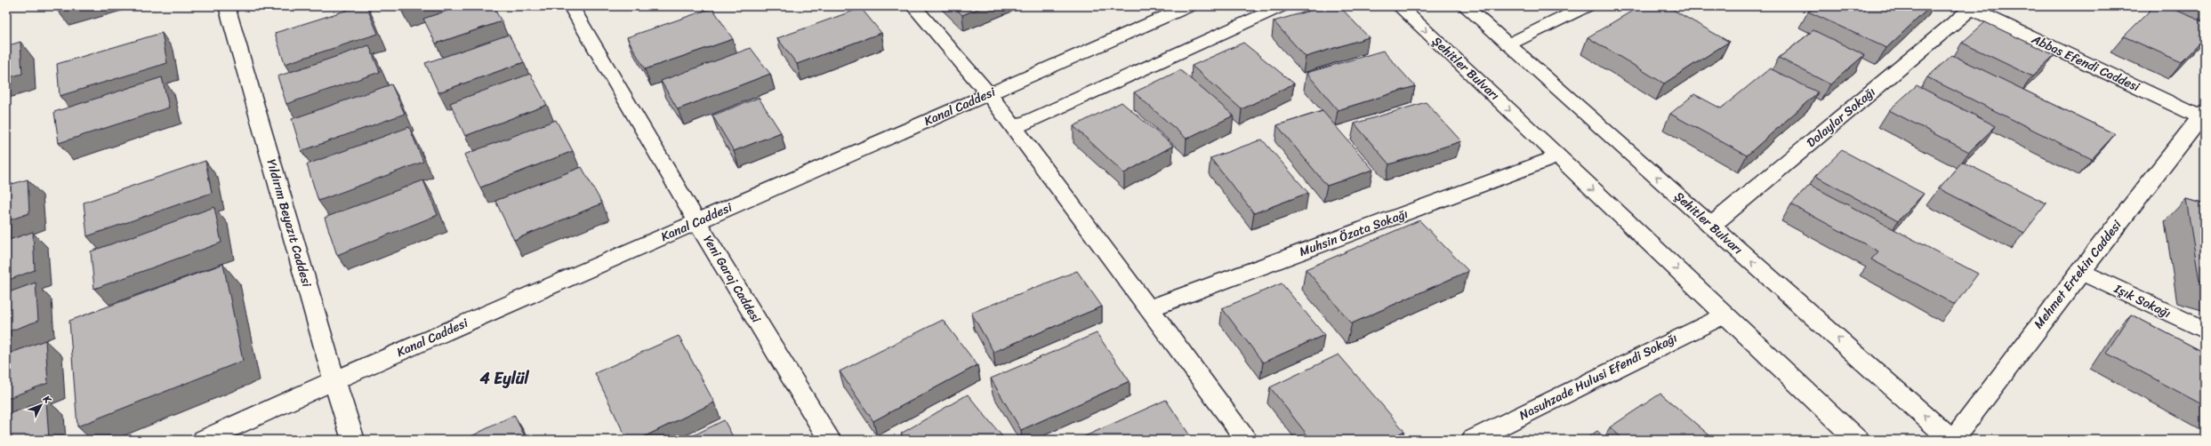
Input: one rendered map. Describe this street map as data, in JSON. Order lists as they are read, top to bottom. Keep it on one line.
{"streets":{"street":["Abbas Efendi Caddesi","Şehitler Bulvarı","Kanal Caddesi","Dolaylar Sokağı","Yıldırım Beyazıt Caddesi","Muhsin Özata Sokağı","Mehmet Ertekin Caddesi","Yeni Garaj Caddesi","Işık Sokağı","Nasuhzade Hulusi Efendi Sokağı"]},"crossings":[["Abbas Efendi Caddesi","Dolaylar Sokağı"],["Abbas Efendi Caddesi","Mehmet Ertekin Caddesi"],["Şehitler Bulvarı","Dolaylar Sokağı"],["Şehitler Bulvarı","Muhsin Özata Sokağı"],["Şehitler Bulvarı","Mehmet Ertekin Caddesi"],["Şehitler Bulvarı","Nasuhzade Hulusi Efendi Sokağı"],["Kanal Caddesi","Yıldırım Beyazıt Caddesi"],["Kanal Caddesi","Yeni Garaj Caddesi"],["Mehmet Ertekin Caddesi","Işık Sokağı"]],"districts":["4 Eylül"],"north":"top right"}
